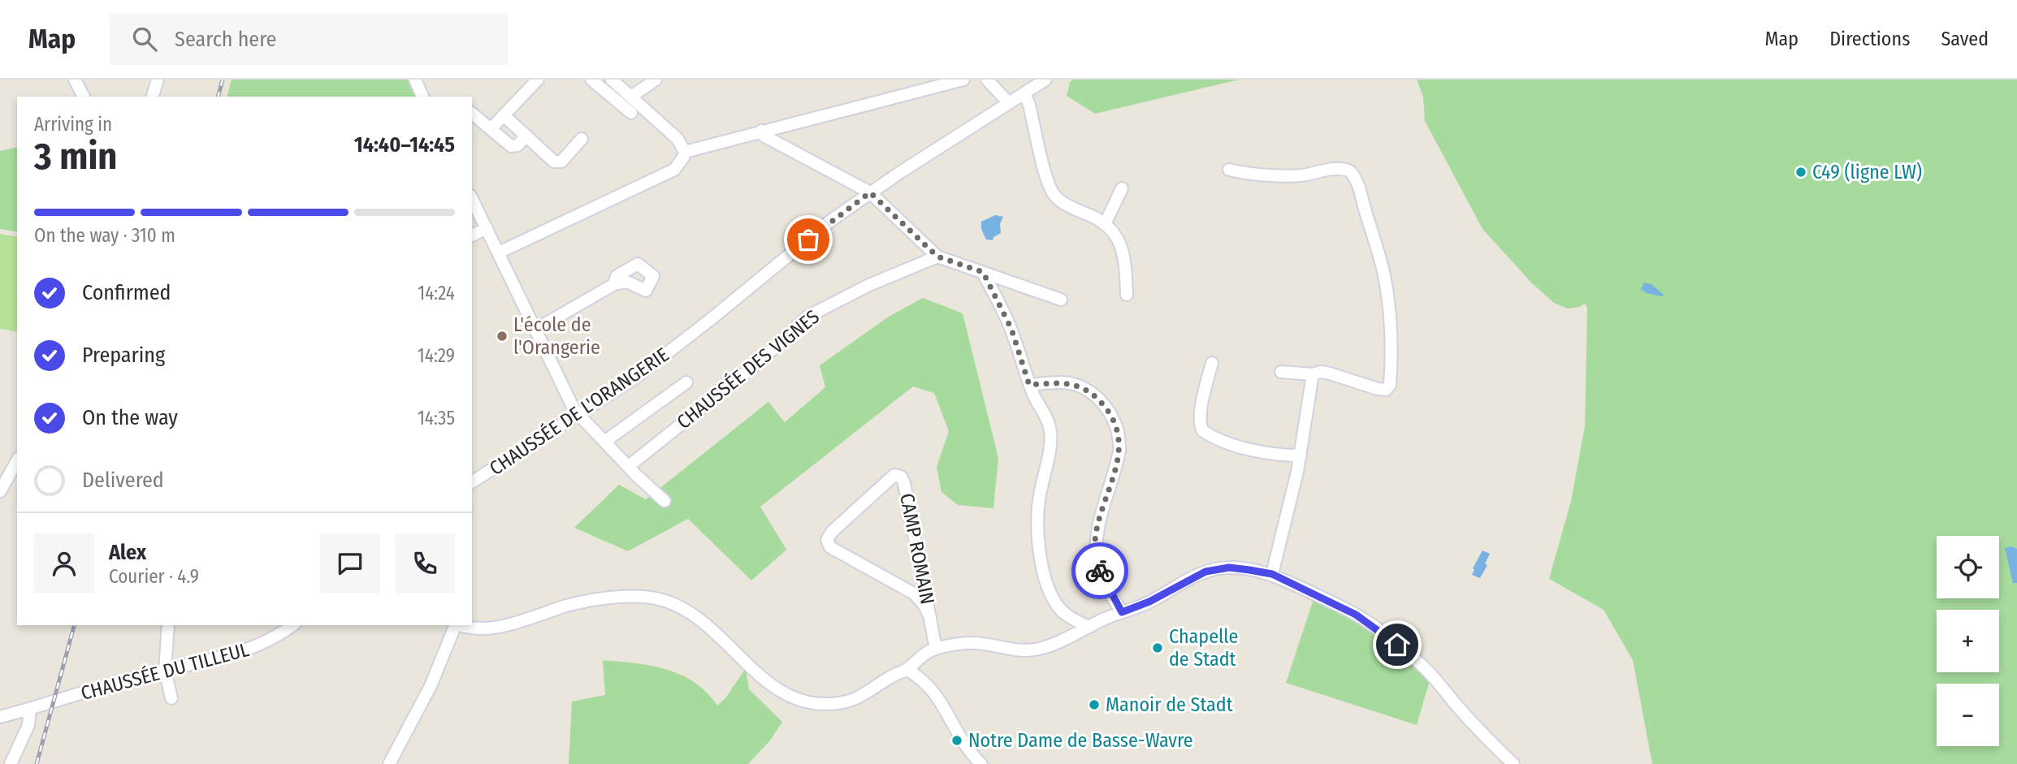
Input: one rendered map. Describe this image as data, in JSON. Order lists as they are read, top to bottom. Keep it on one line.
{"streets":{"street":["CHAUSSÉE DES VIGNES","CHAUSSÉE DE L'ORANGERIE","CAMP ROMAIN","CHAUSSÉE DU TILLEUL"]},"places":["C49 (ligne LW)","L'école de l'Orangerie","Chapelle de Stadt","Manoir de Stadt","Notre Dame de Basse-Wavre"],"page":{"header":"Map","search":"Search here","nav":["Map","Directions","Saved"],"heading":["3 min","Arriving in","14:40–14:45"],"panel":["Alex","Courier · 4.9"],"bar":"On the way · 310 m","list":[["Confirmed","14:24"],["Preparing","14:29"],["On the way","14:35"],"Delivered"],"map_buttons":["+","−"]}}
